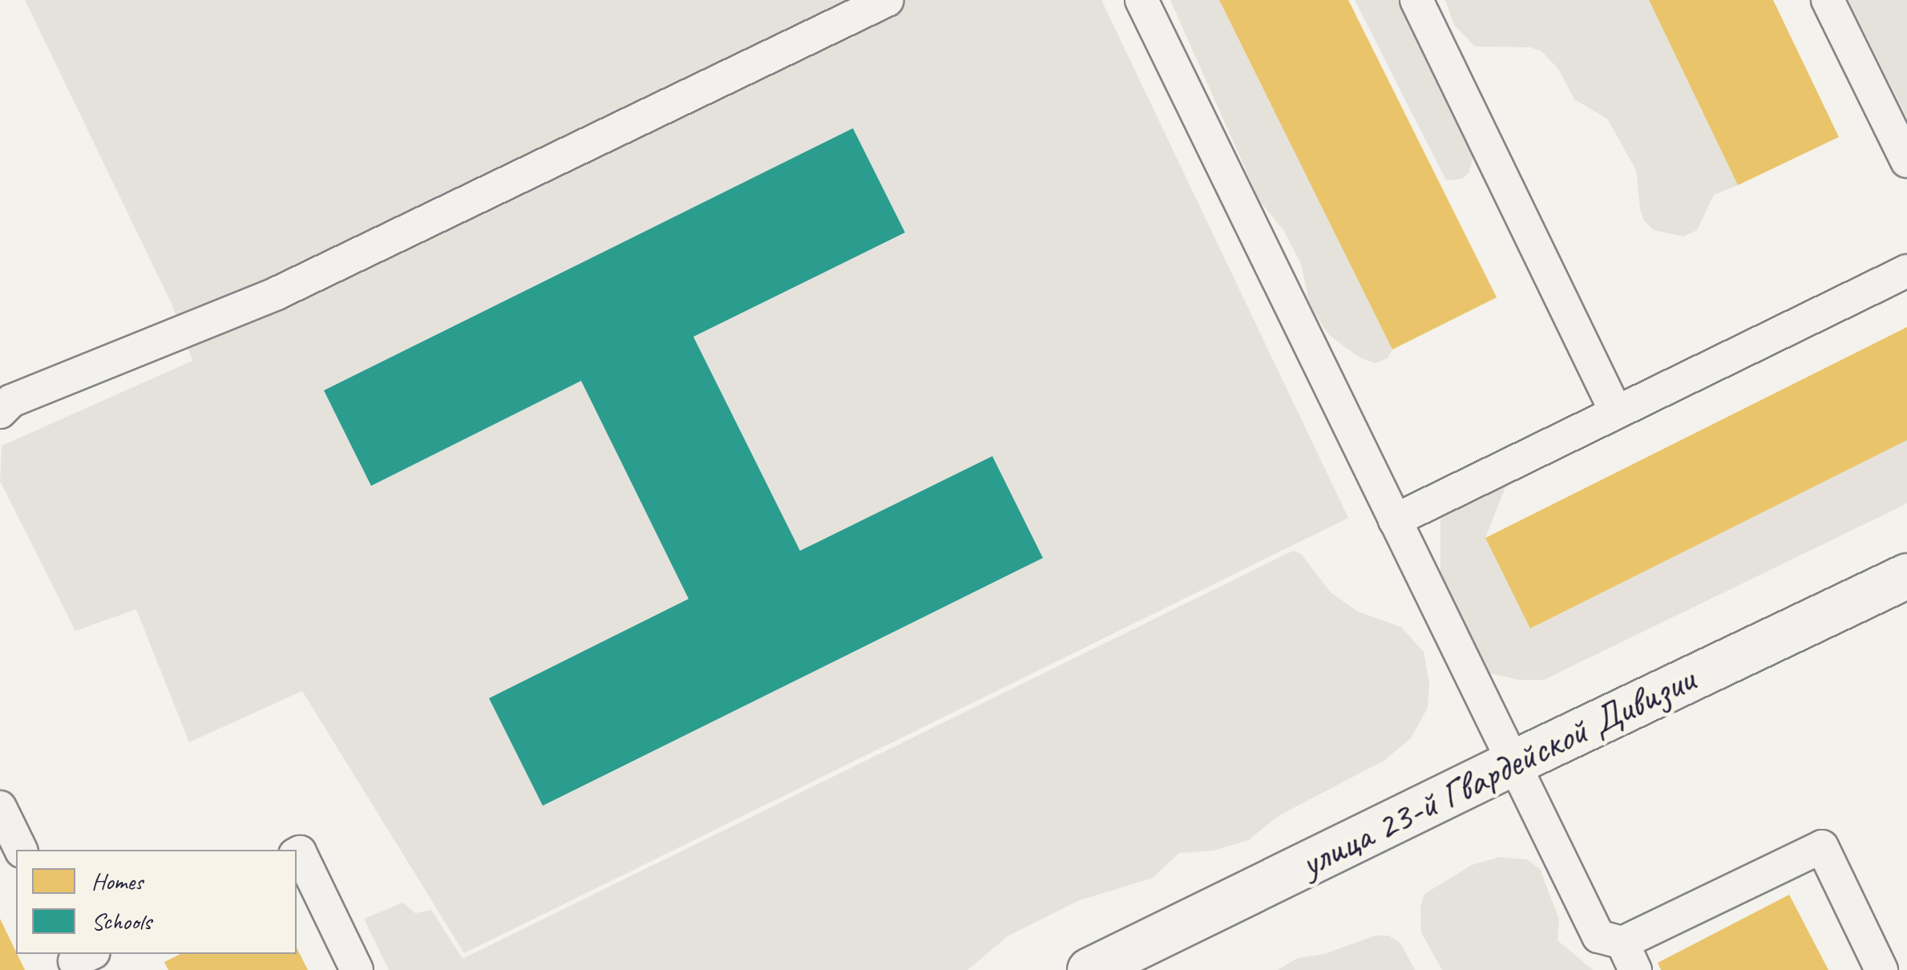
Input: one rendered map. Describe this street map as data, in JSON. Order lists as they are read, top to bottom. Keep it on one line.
{"streets":{"street":["улица 23-й Гвардейской Дивизии"]},"legend":["Homes","Schools"]}
